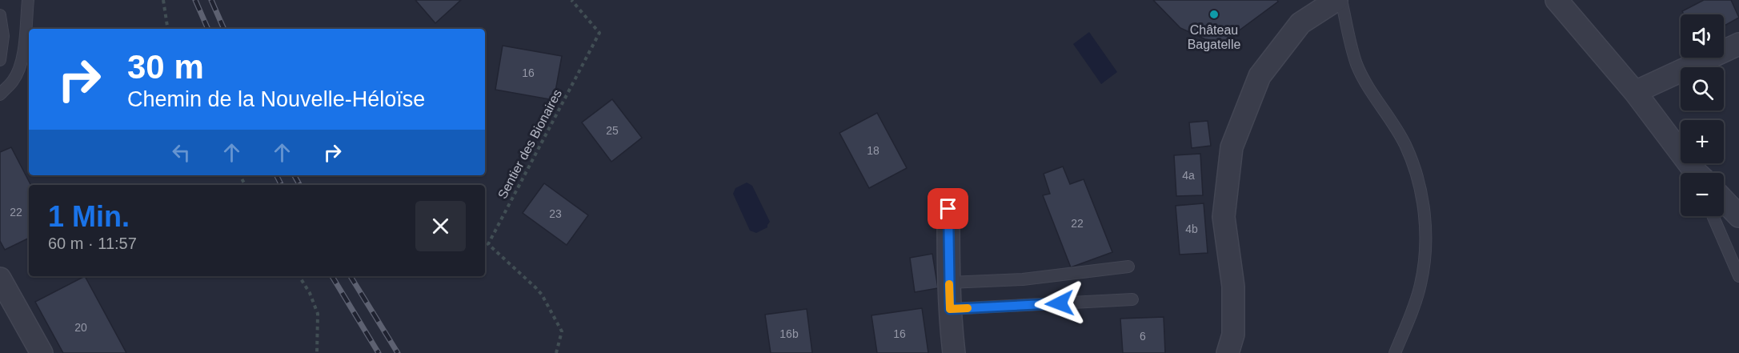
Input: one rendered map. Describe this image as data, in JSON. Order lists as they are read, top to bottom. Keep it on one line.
{"streets":{"path":["Sentier des Bionaires"]},"places":["Château Bagatelle"],"house_numbers":["16","25","18","4a","22","23","22","4b","20","16b","16","6"],"page":{"map_buttons":["+","−"],"turn":["30 m","Chemin de la Nouvelle-Héloïse"],"heading":["1 Min.","60 m · 11:57"]}}
